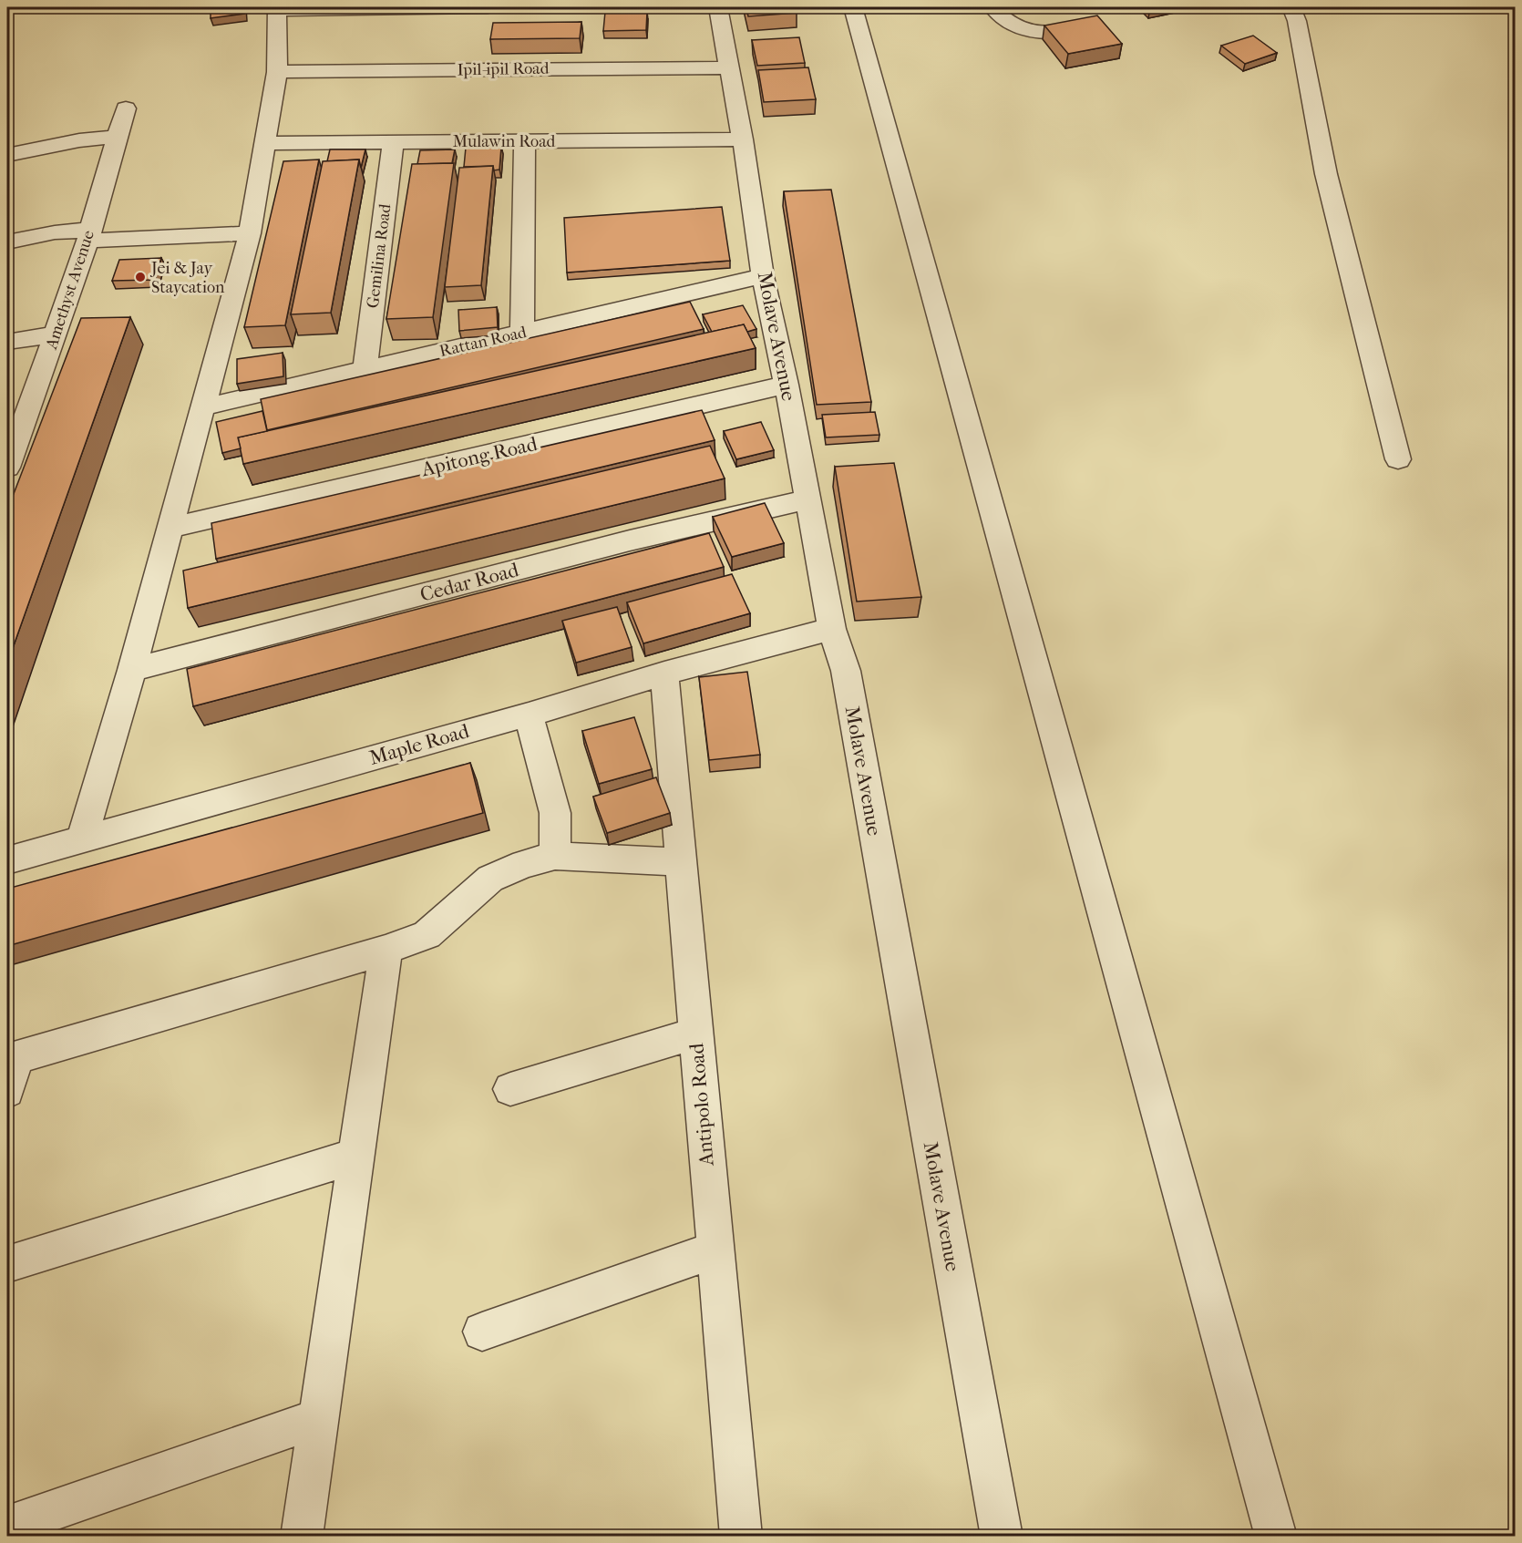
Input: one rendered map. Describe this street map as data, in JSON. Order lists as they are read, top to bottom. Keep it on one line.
{"streets":{"street":["Ipil-ipil Road","Mulawin Road","Gemilina Road","Amethyst Avenue","Molave Avenue","Rattan Road","Apitong Road","Cedar Road","Maple Road","Antipolo Road"]},"crossings":[["Ipil-ipil Road","Molave Avenue"],["Mulawin Road","Gemilina Road"],["Mulawin Road","Molave Avenue"],["Gemilina Road","Rattan Road"],["Molave Avenue","Rattan Road"],["Molave Avenue","Apitong Road"],["Molave Avenue","Cedar Road"],["Molave Avenue","Maple Road"],["Maple Road","Antipolo Road"]],"places":["Jei & Jay Staycation"]}
